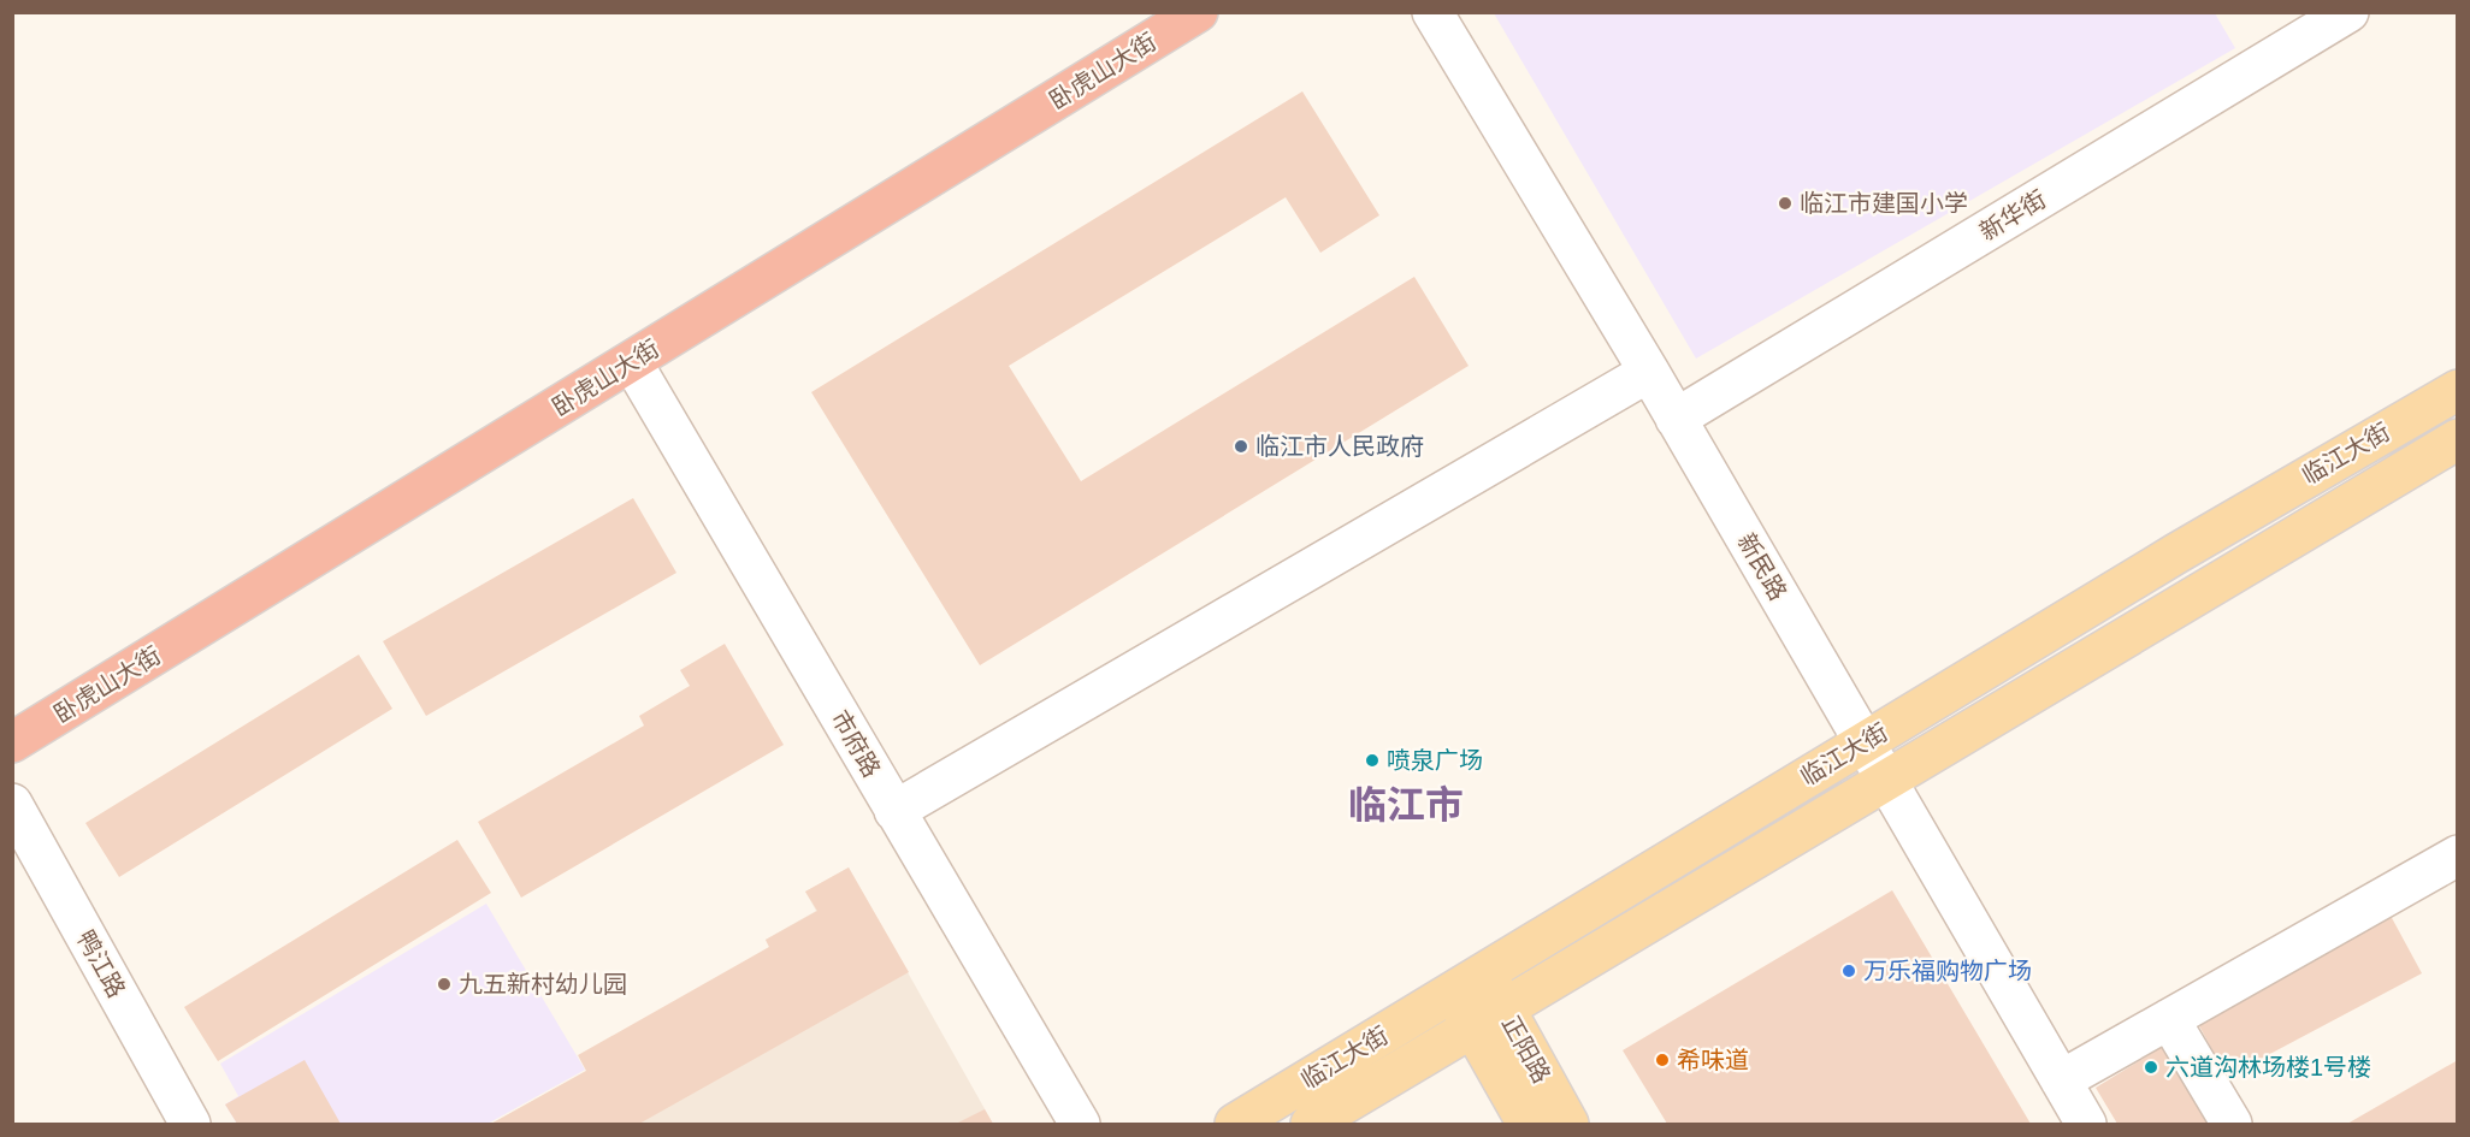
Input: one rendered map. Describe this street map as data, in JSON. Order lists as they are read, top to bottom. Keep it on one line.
{"streets":{"highway":["卧虎山大街"],"main road":["临江大街","正阳路"],"street":["新华街","新民路","市府路","鸭江路"]},"crossings":[["卧虎山大街","市府路"],["新华街","新民路"],["临江大街","新民路"],["临江大街","正阳路"]],"districts":["临江市"],"places":["临江市建国小学","临江市人民政府","喷泉广场","万乐福购物广场","九五新村幼儿园","希味道","六道沟林场楼1号楼"]}
